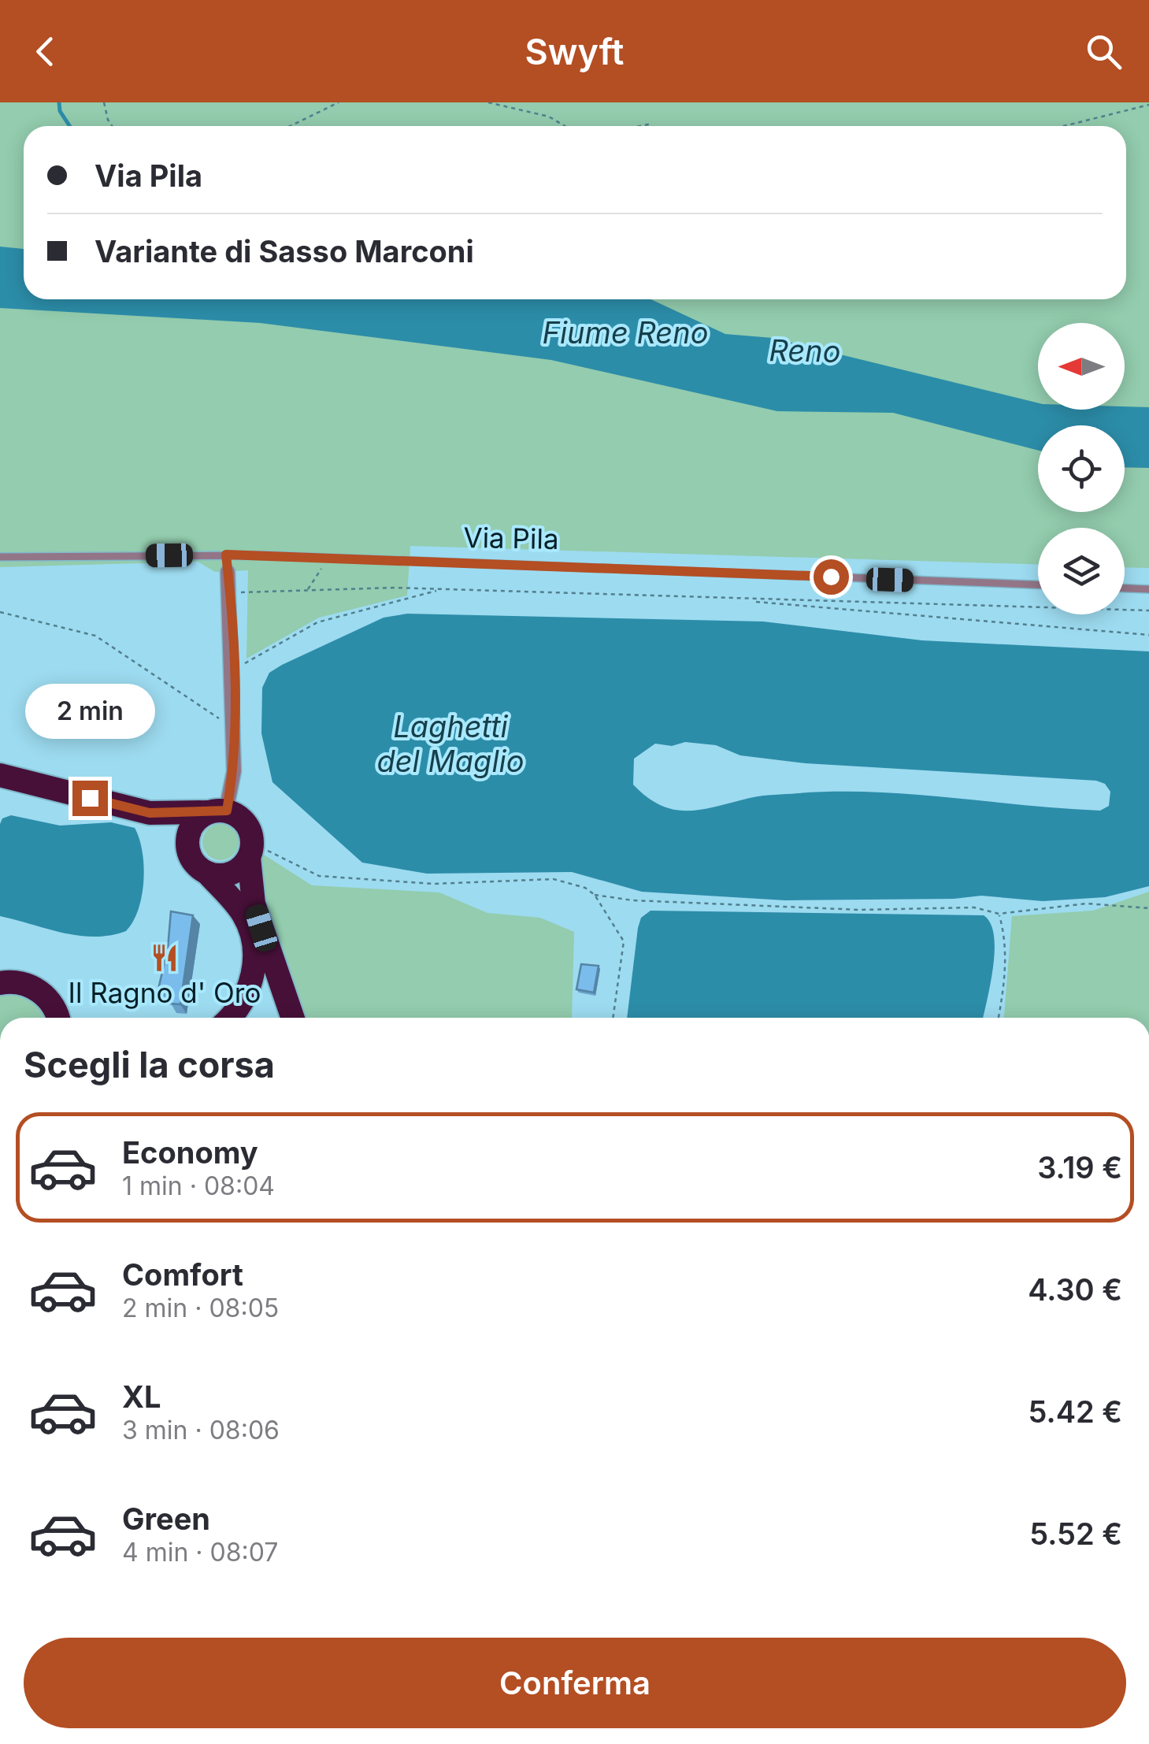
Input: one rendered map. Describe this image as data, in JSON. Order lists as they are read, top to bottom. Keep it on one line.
{"streets":{"lane":["Via Pila"]},"water":["Fiume Reno","Reno","Laghetti del Maglio"],"places":{"restaurant":["Il Ragno d' Oro"]},"north":"left","page":{"header":"Swyft","banner":["Via Pila","Variante di Sasso Marconi"],"bubble":"2 min","heading":"Scegli la corsa","list":[{"name":"Economy","note":"1 min · 08:04","value":"3.19 €"},{"name":"Comfort","note":"2 min · 08:05","value":"4.30 €"},{"name":"XL","note":"3 min · 08:06","value":"5.42 €"},{"name":"Green","note":"4 min · 08:07","value":"5.52 €"}],"buttons":"Conferma"}}
